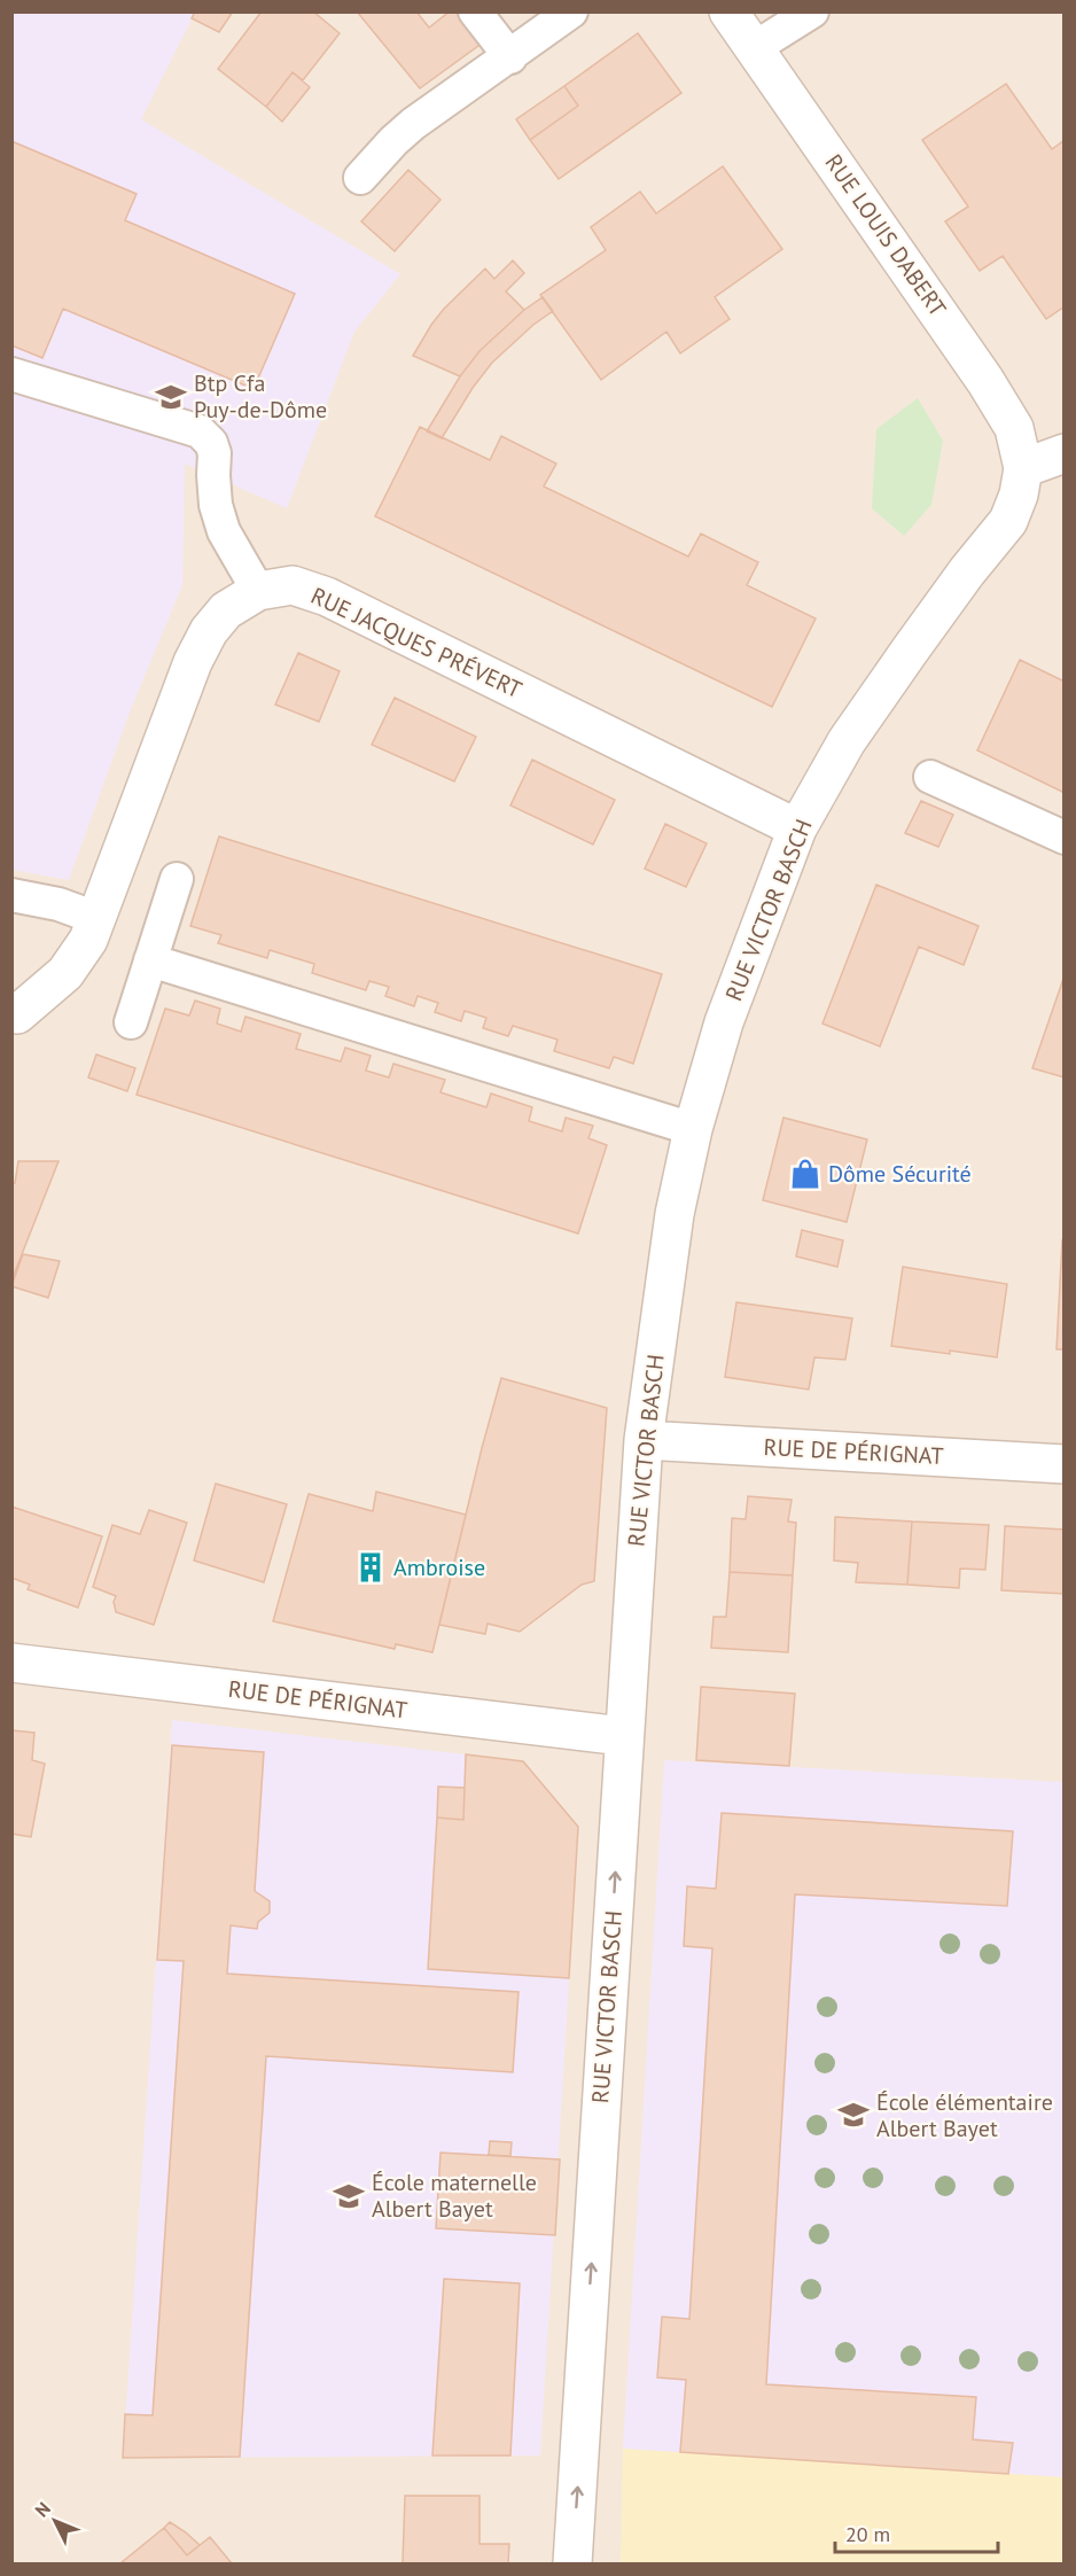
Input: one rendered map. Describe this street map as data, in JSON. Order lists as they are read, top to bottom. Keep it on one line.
{"streets":{"street":["RUE LOUIS DABERT","RUE JACQUES PRÉVERT","RUE VICTOR BASCH","RUE DE PÉRIGNAT"]},"crossings":[["RUE LOUIS DABERT","RUE VICTOR BASCH"],["RUE JACQUES PRÉVERT","RUE VICTOR BASCH"],["RUE VICTOR BASCH","RUE DE PÉRIGNAT"]],"one_way":["RUE VICTOR BASCH"],"places":{"school or university":["Btp Cfa Puy-de-Dôme","École élémentaire Albert Bayet","École maternelle Albert Bayet"],"shop":["Dôme Sécurité"],"building":["Ambroise"]},"scale_bar":"20 m","north":"top left"}
